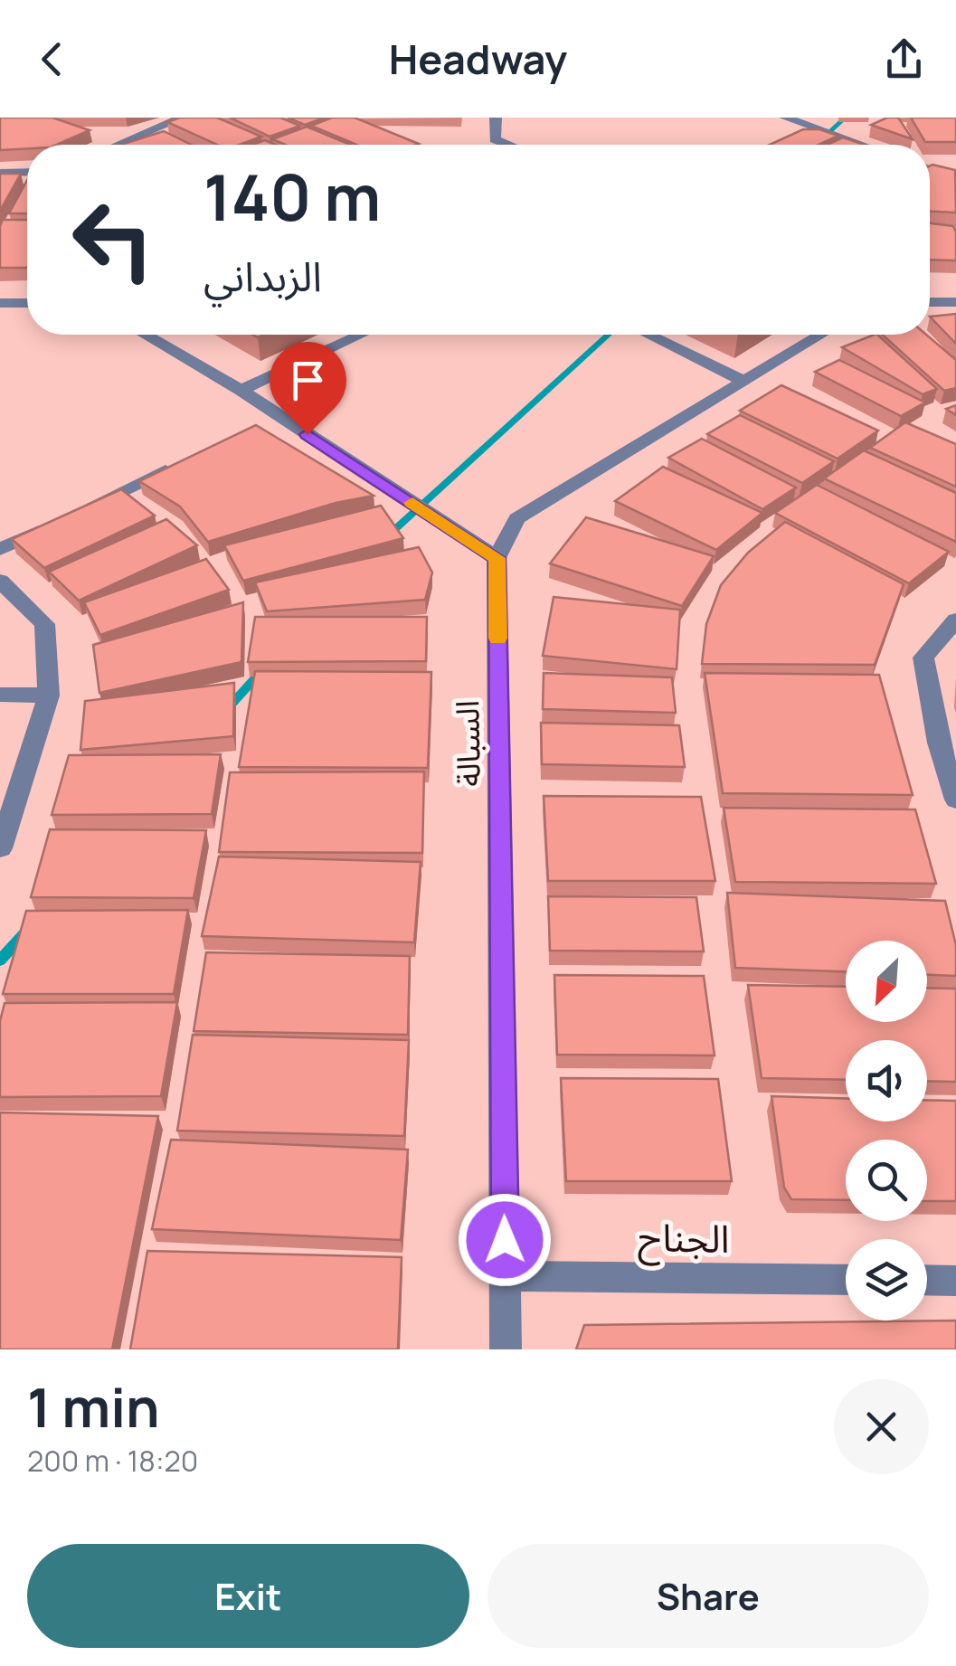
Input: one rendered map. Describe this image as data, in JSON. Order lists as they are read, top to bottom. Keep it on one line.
{"streets":{"street":["السبالة","الجناح"]},"crossings":[["السبالة","الجناح"]],"north":"bottom left","page":{"header":"Headway","turn":["140 m","الزبداني"],"heading":["1 min","200 m · 18:20"],"buttons":["Exit","Share"]}}
